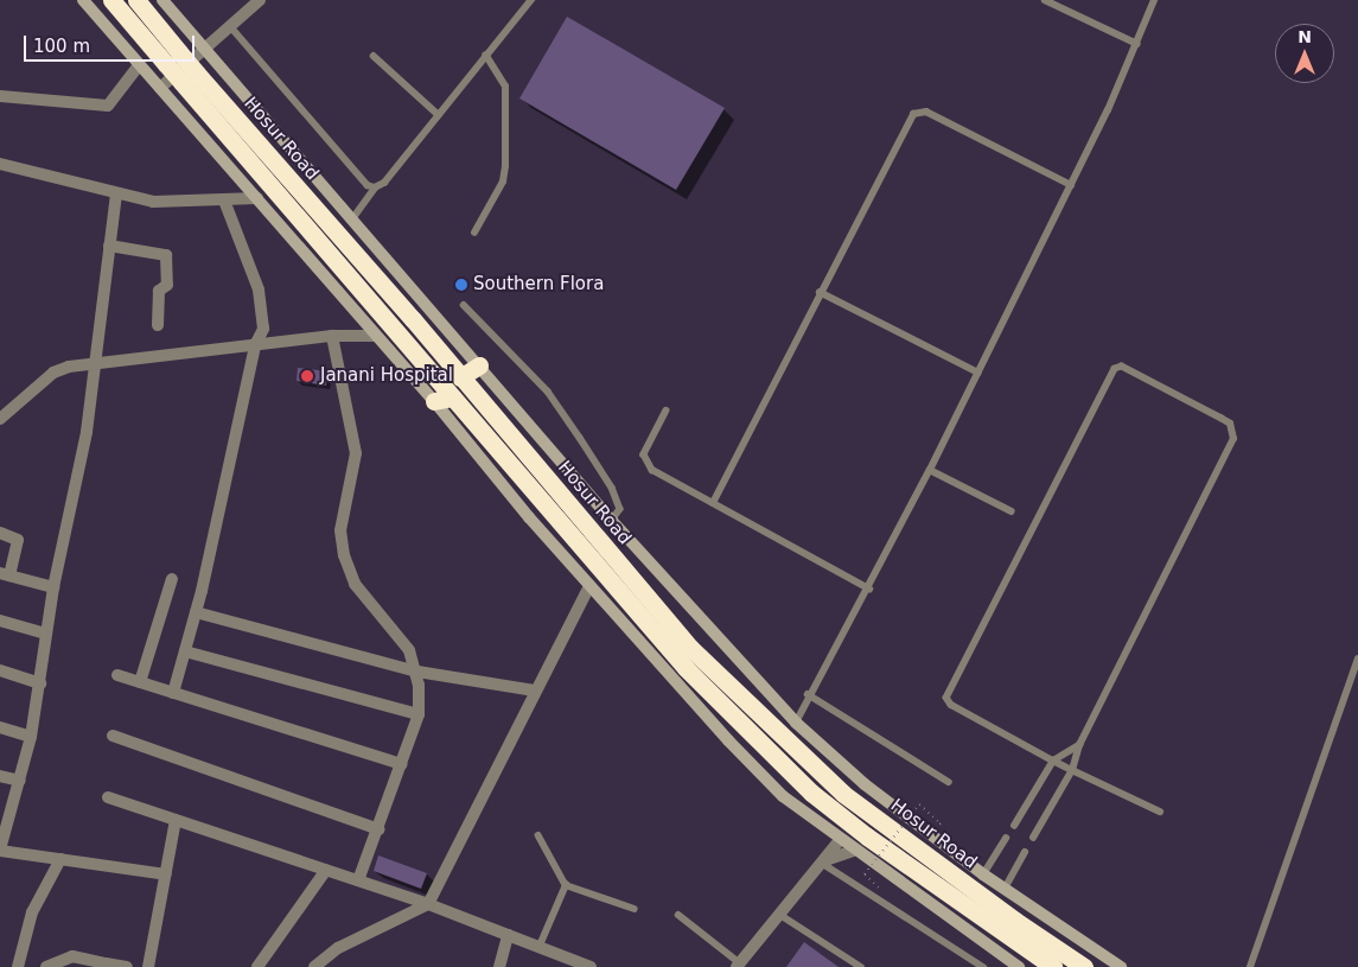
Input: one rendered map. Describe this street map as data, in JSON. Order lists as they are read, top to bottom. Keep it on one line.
{"streets":{"highway":["Hosur Road"]},"places":["Southern Flora","Janani Hospital"],"scale_bar":"100 m","north":"top"}
